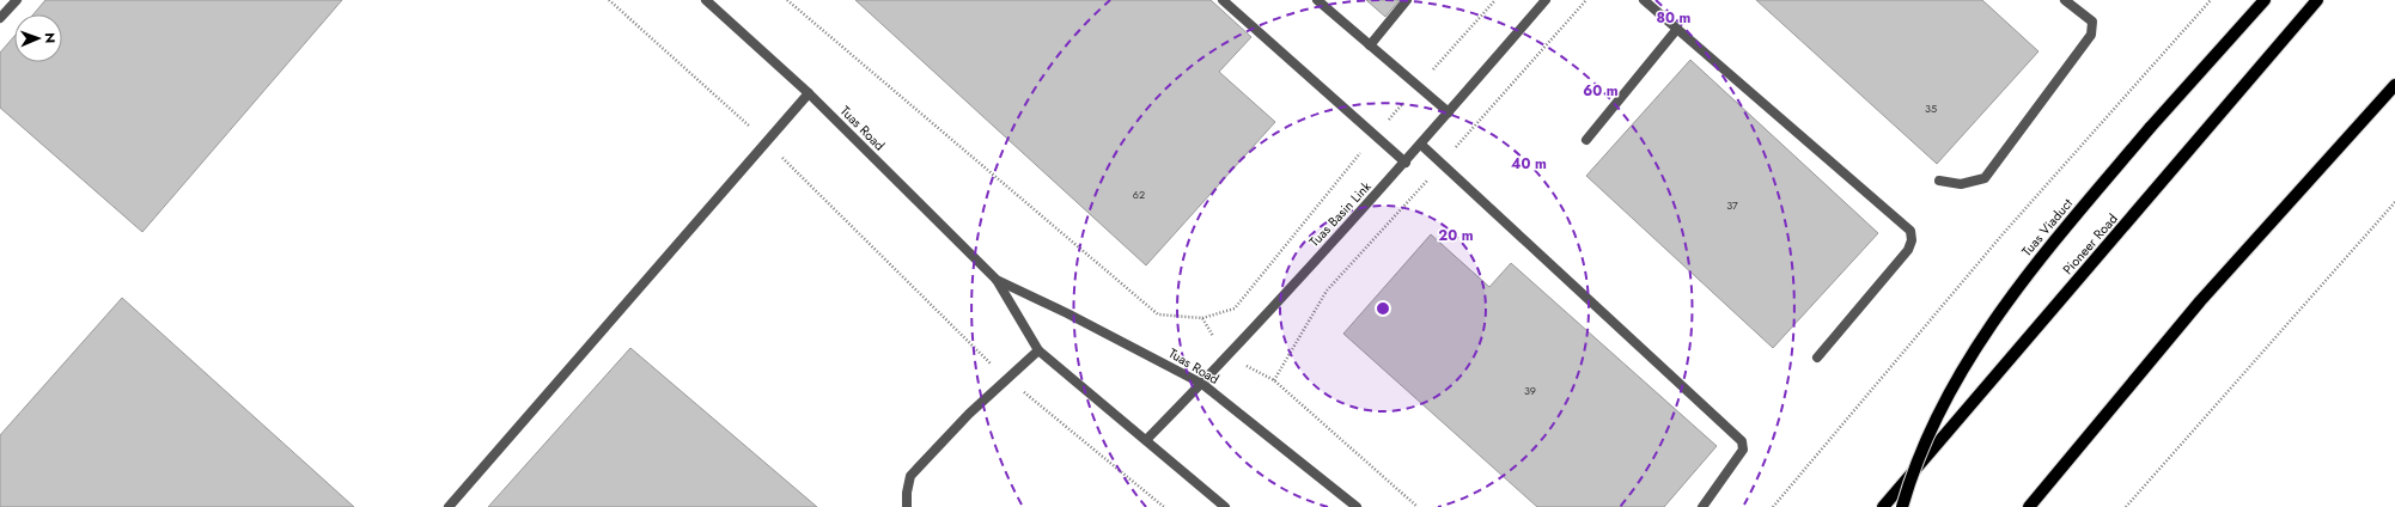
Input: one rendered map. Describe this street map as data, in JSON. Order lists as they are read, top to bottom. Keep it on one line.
{"streets":{"main road":["Tuas Viaduct","Pioneer Road"],"street":["Tuas Road","Tuas Basin Link"]},"crossings":[["Tuas Road","Tuas Basin Link"]],"house_numbers":["35","62","37","39"],"north":"right","rings":["80 m","60 m","40 m","20 m"]}
